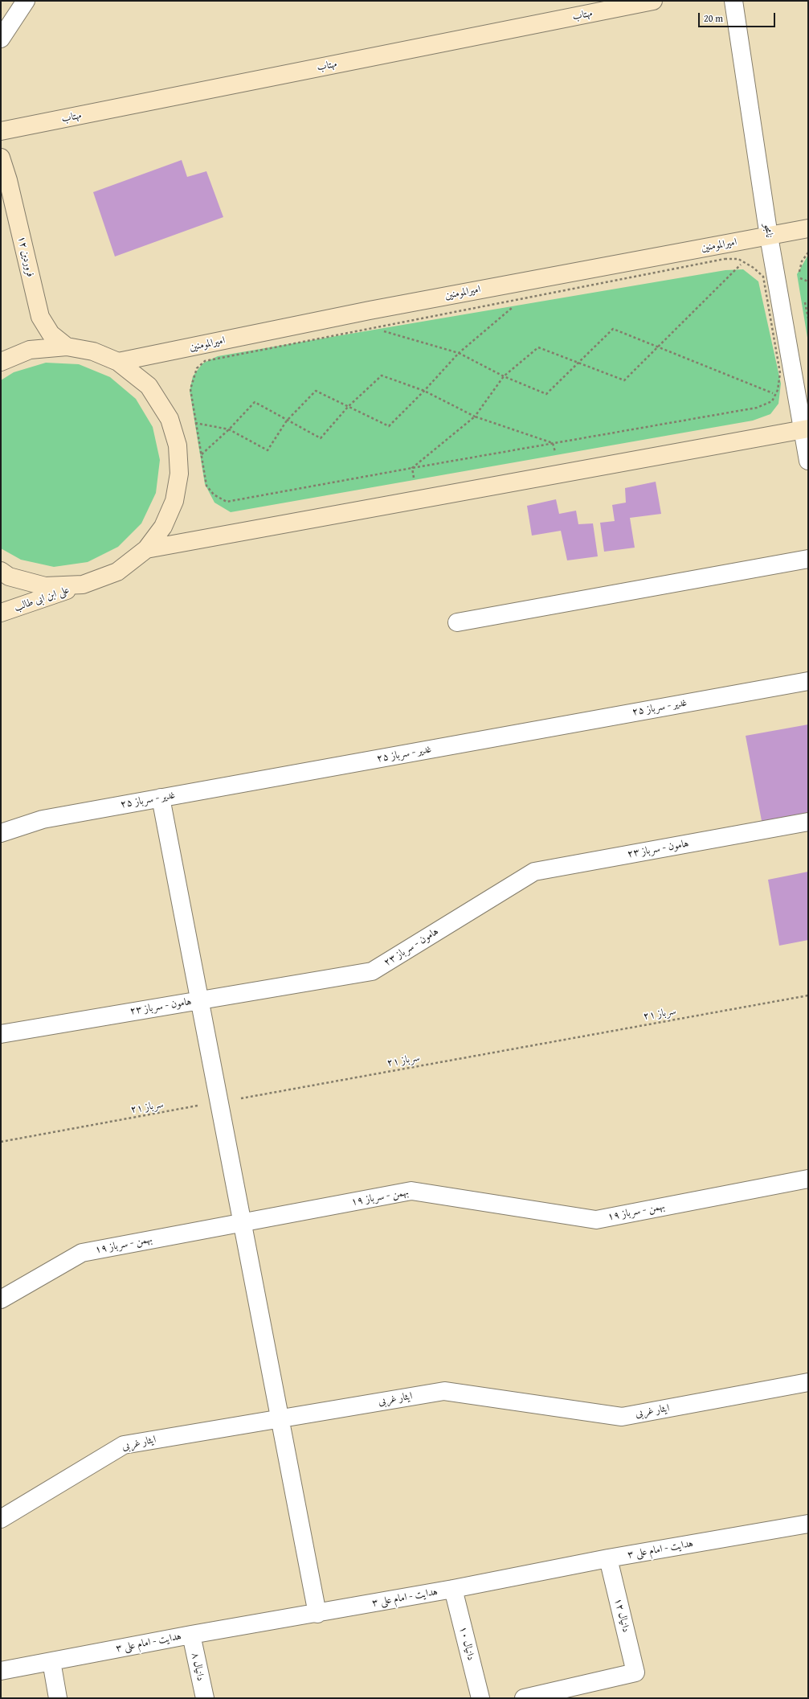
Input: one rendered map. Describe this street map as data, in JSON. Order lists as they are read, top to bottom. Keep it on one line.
{"streets":{"street":["مهتاب","نامجو","امیرالمومنین","۱۲ فروردین","علی ابن ابی طالب","غدیر - سرباز ۲۵","هامون - سرباز ۲۳","بهمن - سرباز ۱۹","ایثار غربی","هدایت - امام علی ۳","دانیال ۱۲","دانیال ۱۰","دانیال ۸"],"path":["سرباز ۲۱"]},"crossings":[["نامجو","امیرالمومنین"],["هدایت - امام علی ۳","دانیال ۱۲"],["هدایت - امام علی ۳","دانیال ۱۰"],["هدایت - امام علی ۳","دانیال ۸"]],"scale_bar":"20 m"}
